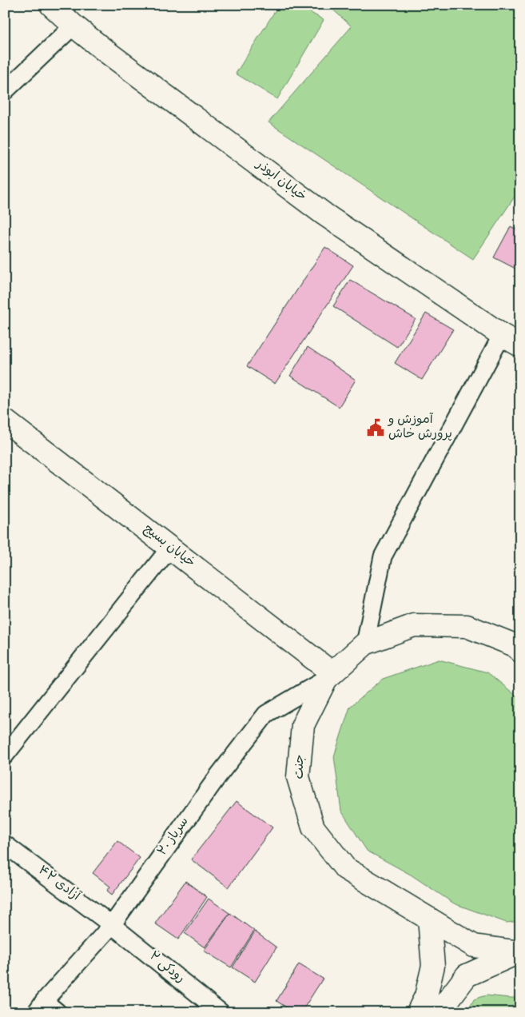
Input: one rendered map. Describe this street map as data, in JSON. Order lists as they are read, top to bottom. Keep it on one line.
{"streets":{"street":["خیابان ابوذر","خیابان بسیج","جنت","سرباز ۲۰","آزادی ۴۲","رودکی ۲"]},"crossings":[["خیابان بسیج","جنت"],["خیابان بسیج","سرباز ۲۰"],["جنت","سرباز ۲۰"],["سرباز ۲۰","آزادی ۴۲"],["سرباز ۲۰","رودکی ۲"],["آزادی ۴۲","رودکی ۲"]],"places":{"public building":["آموزش و پرورش خاش"]}}
